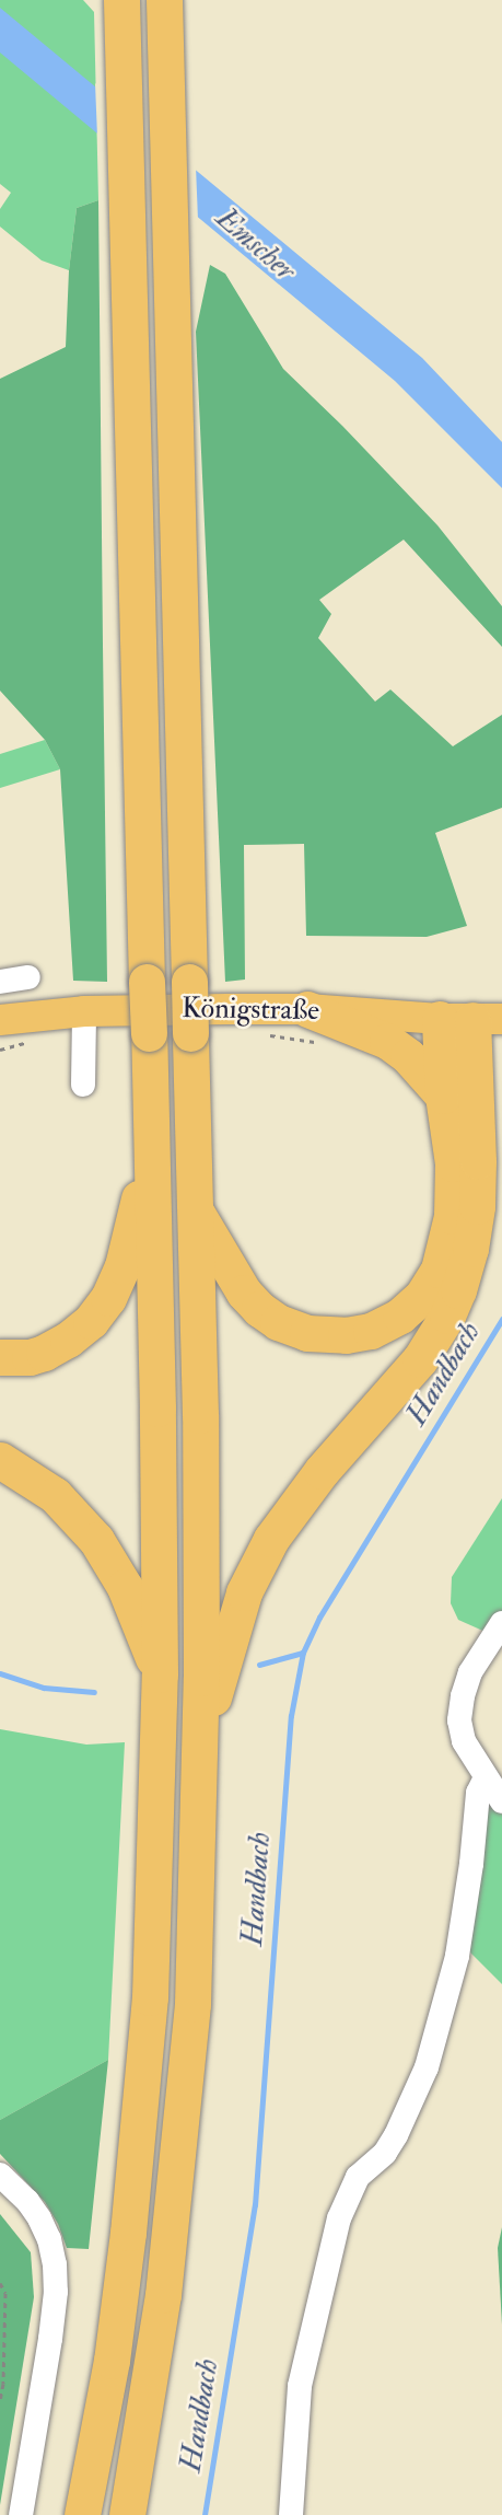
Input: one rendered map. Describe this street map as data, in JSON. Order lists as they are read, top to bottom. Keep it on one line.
{"streets":{"main road":["Königstraße"]},"water":["Emscher","Handbach"]}
